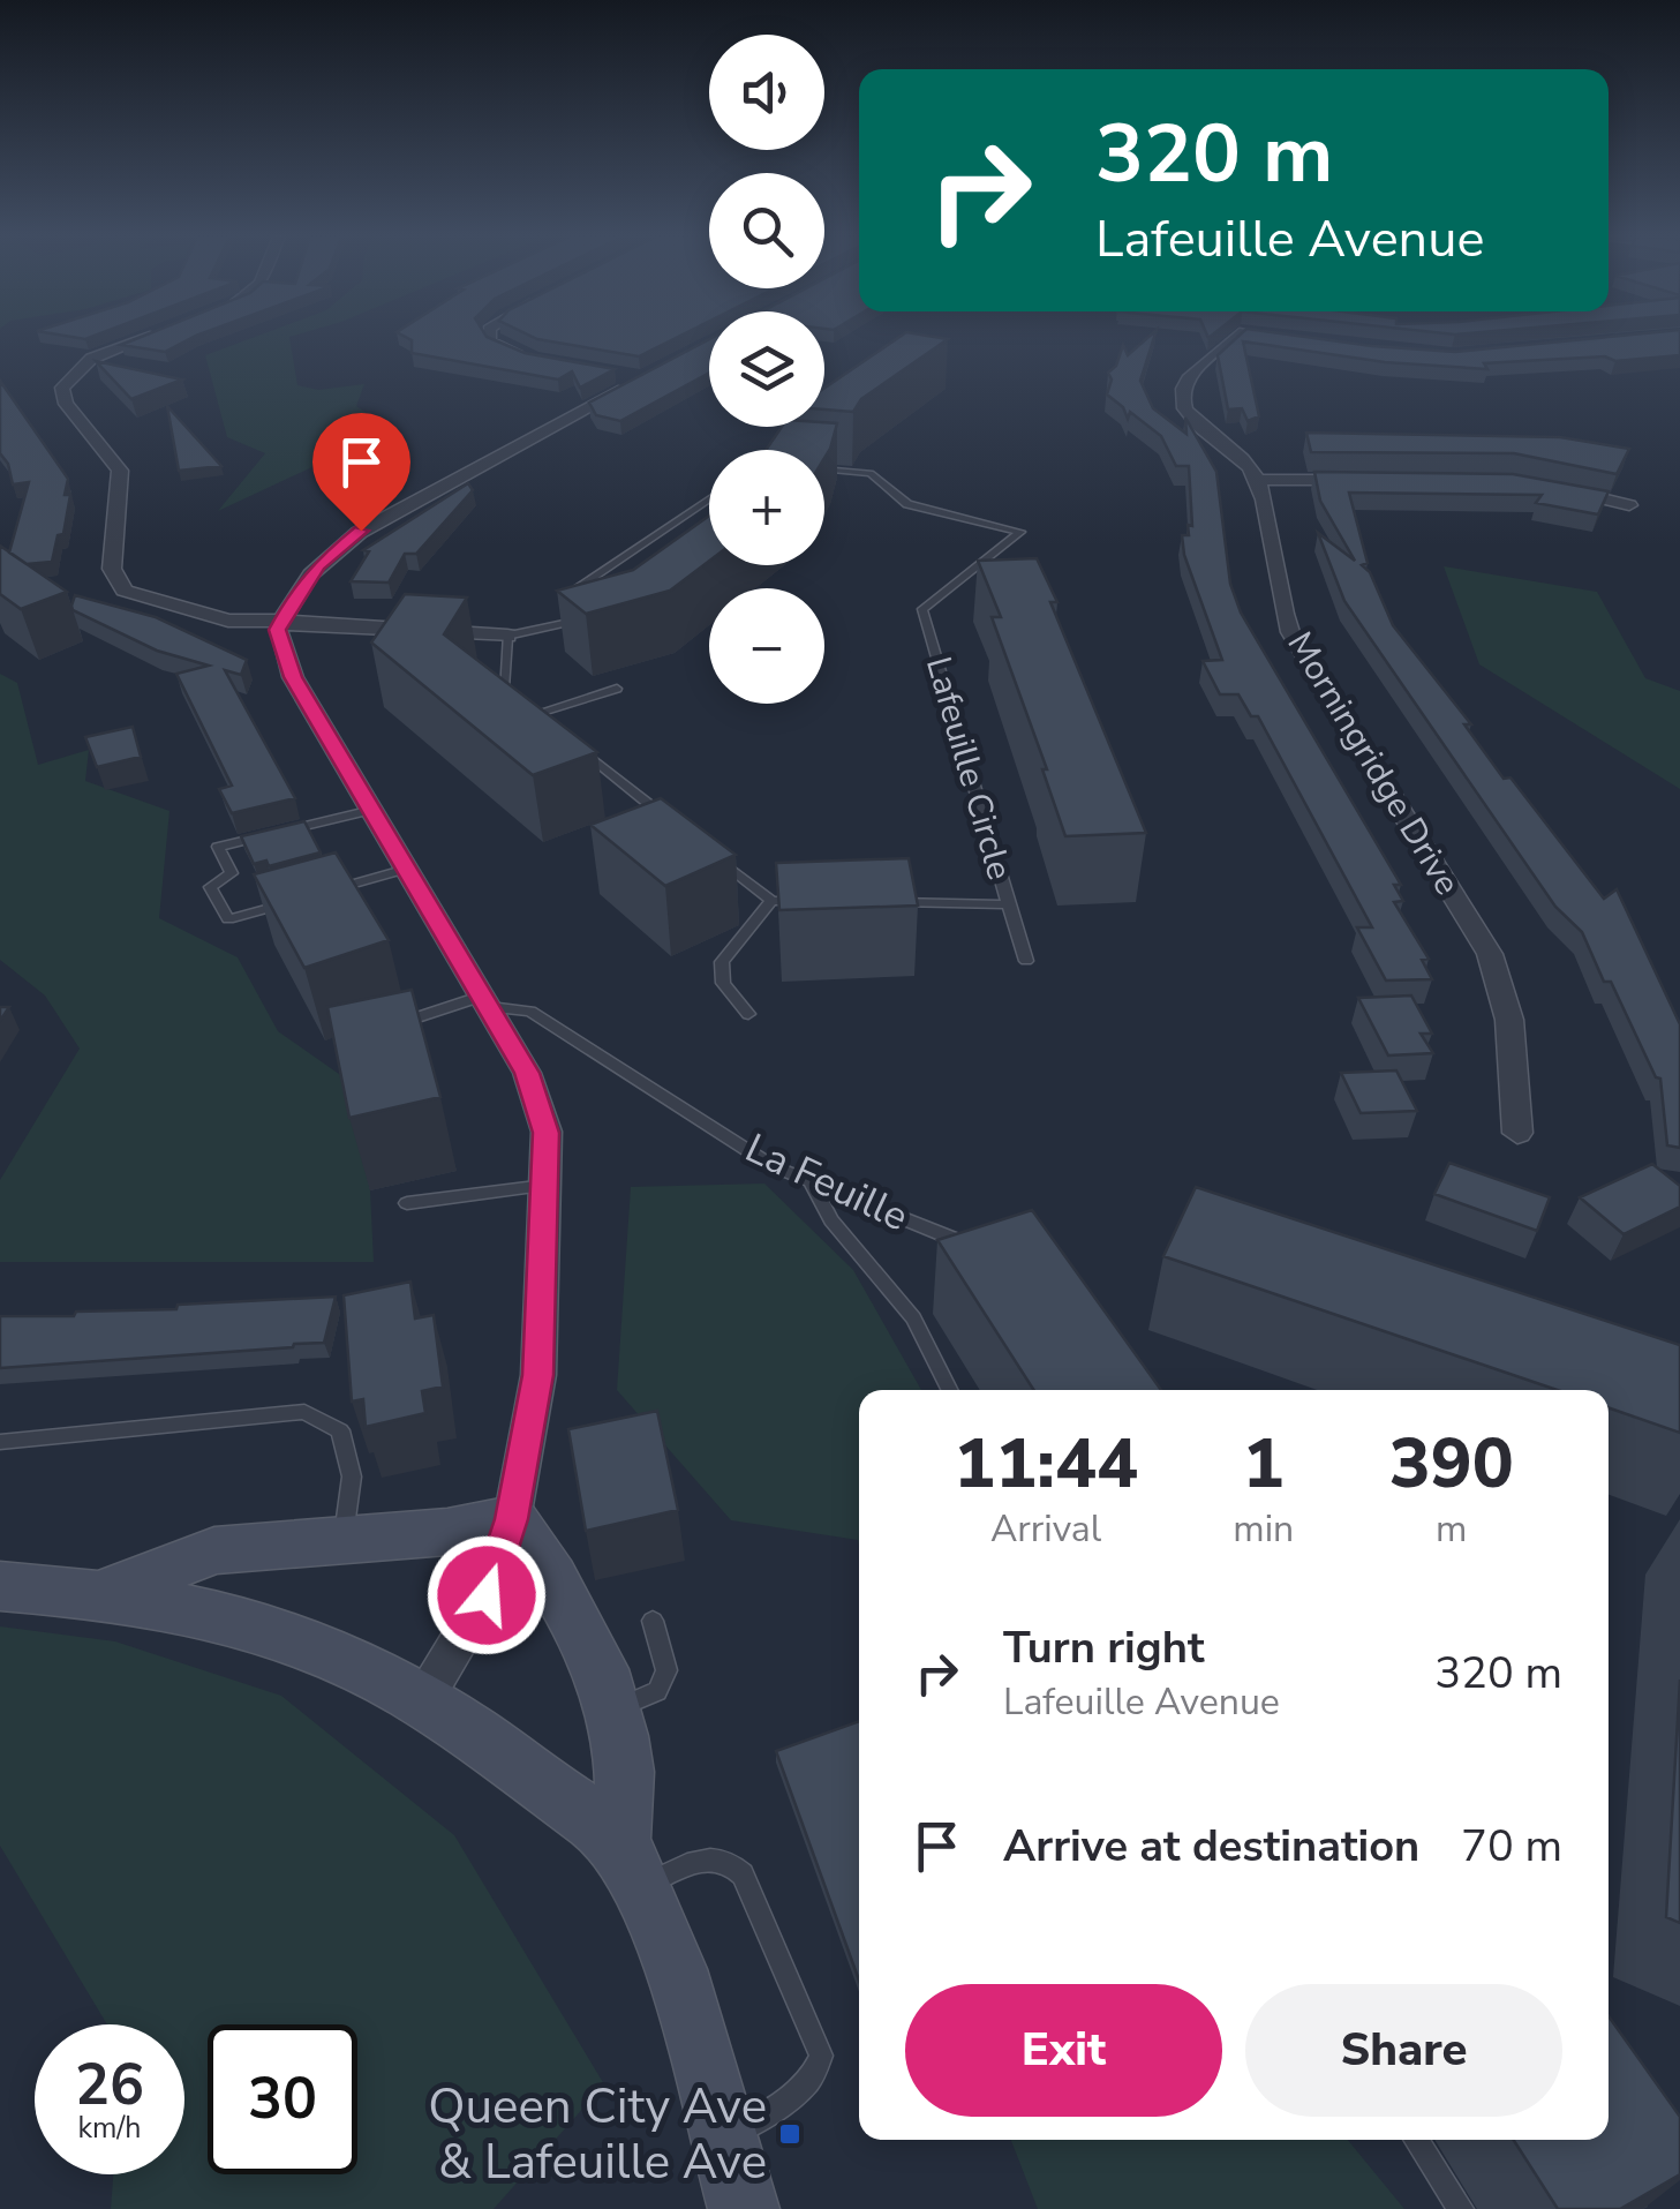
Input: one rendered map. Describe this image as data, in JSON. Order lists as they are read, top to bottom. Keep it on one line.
{"streets":{"street":["Morningridge Drive"],"lane":["Lafeuille Circle","La Feuille"]},"places":{"transit":["Queen City Ave & Lafeuille Ave"]},"page":{"map_buttons":["+","−"],"turn":["320 m","Lafeuille Avenue"],"eta":["11:44","Arrival","1","min","390","m"],"list":[{"name":"Turn right","note":"Lafeuille Avenue","value":"320 m"},{"name":"Arrive at destination","value":"70 m"}],"buttons":["Exit","Share"],"speed":"26 km/h","limit":"30"}}
